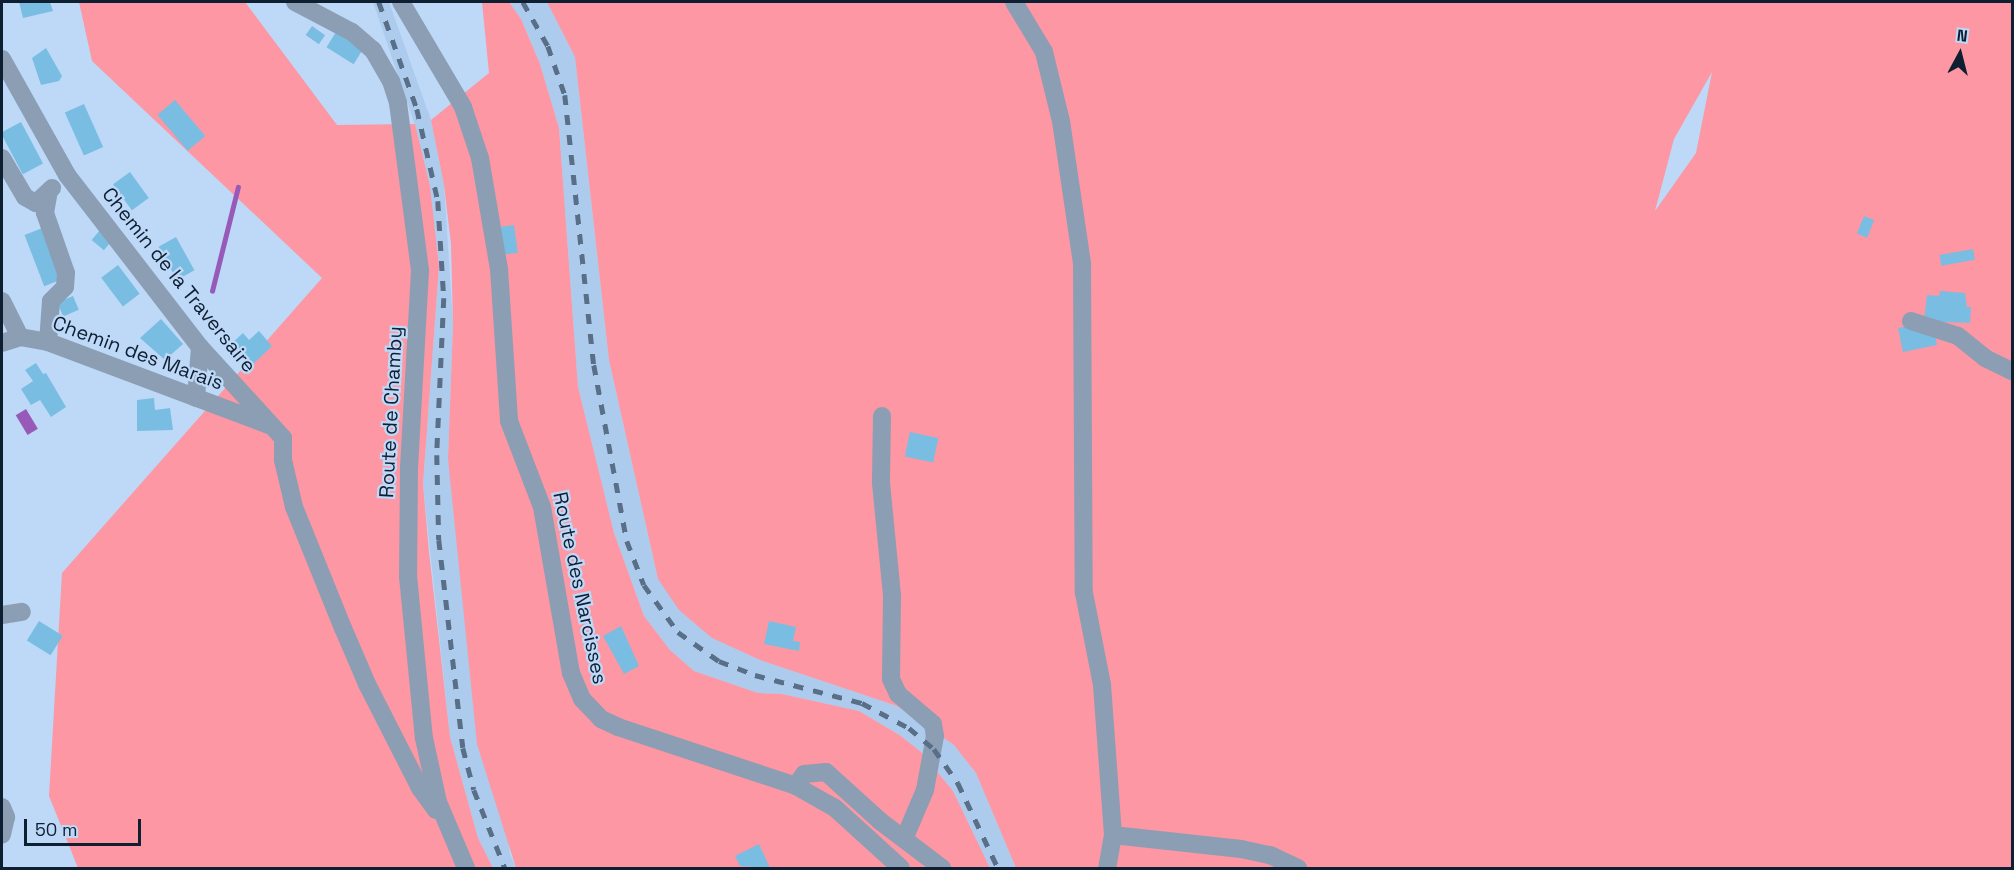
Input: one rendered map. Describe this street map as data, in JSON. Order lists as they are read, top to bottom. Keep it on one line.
{"streets":{"street":["Chemin de la Traversaire","Chemin des Marais","Route de Chamby","Route des Narcisses"]},"crossings":[["Chemin de la Traversaire","Chemin des Marais"],["Chemin de la Traversaire","Route de Chamby"]],"scale_bar":"50 m","north":"top"}
